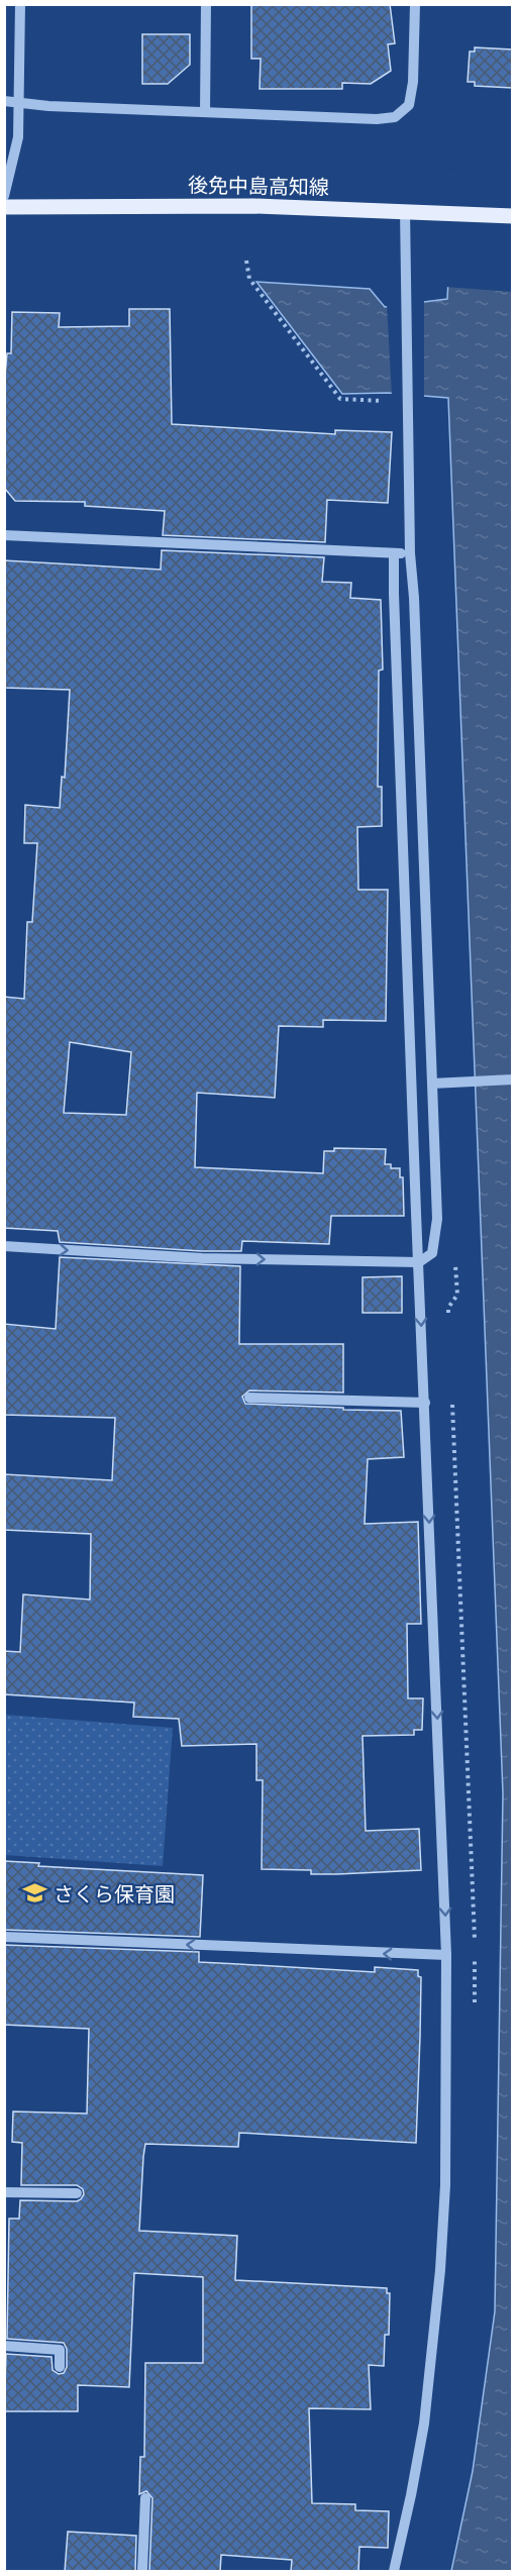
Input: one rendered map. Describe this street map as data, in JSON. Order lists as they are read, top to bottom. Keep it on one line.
{"streets":{"main road":["後免中島高知線"]},"places":{"school or university":["さくら保育園"]}}
